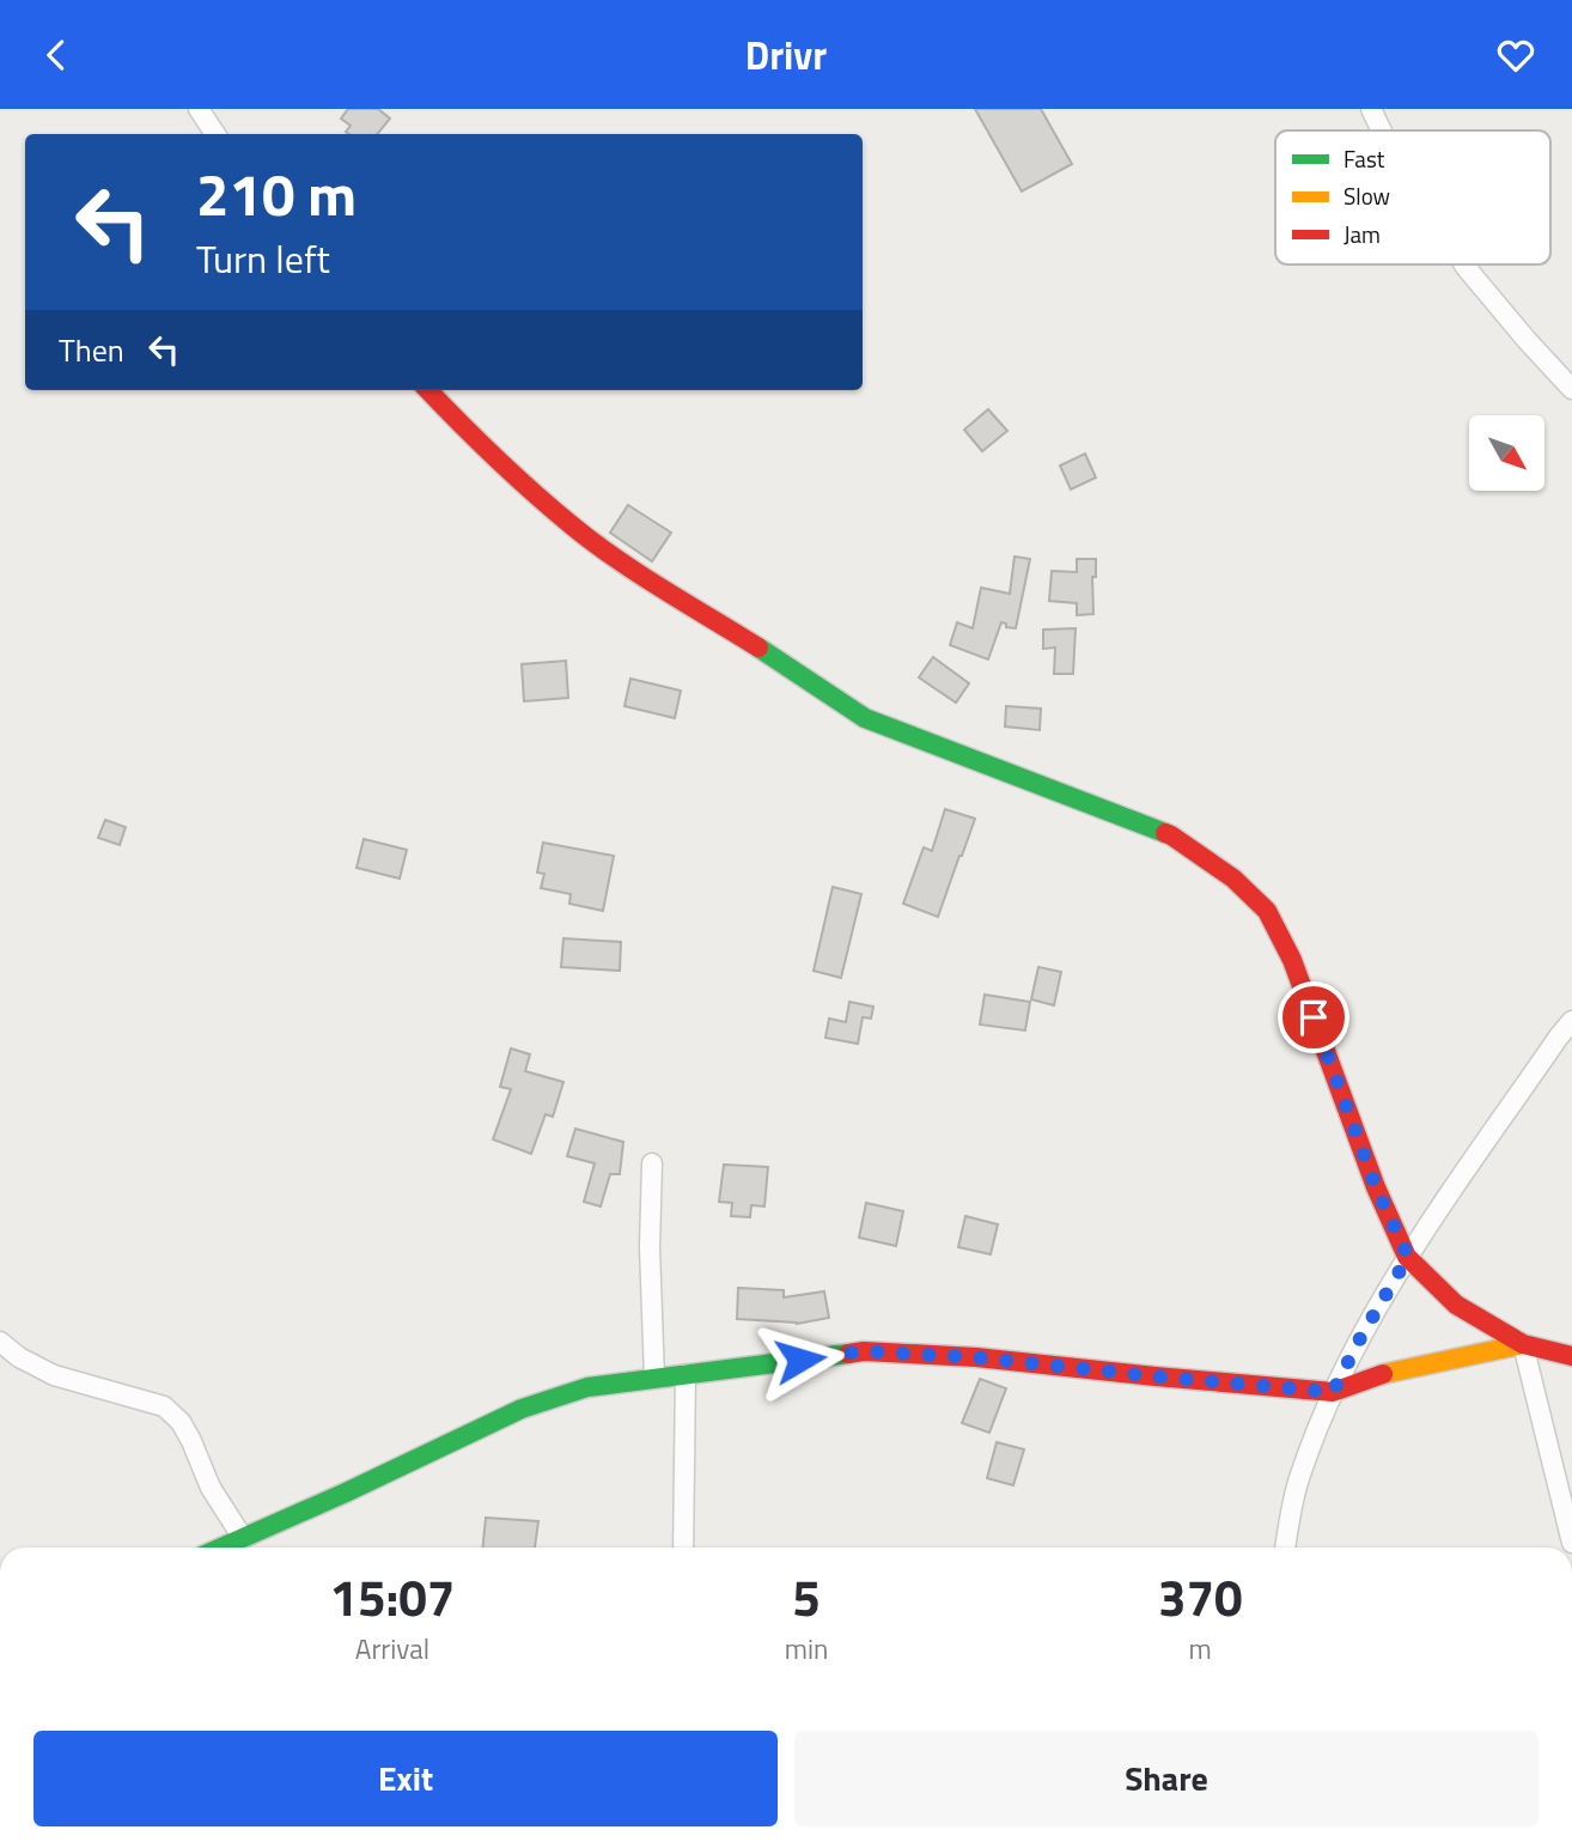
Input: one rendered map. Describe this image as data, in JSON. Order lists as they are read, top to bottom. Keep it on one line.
{"legend":["Fast","Slow","Jam"],"north":"bottom right","page":{"header":"Drivr","turn":["210 m","Turn left"],"then":"Then","eta":["15:07","Arrival","5","min","370","m"],"buttons":["Exit","Share"]}}
